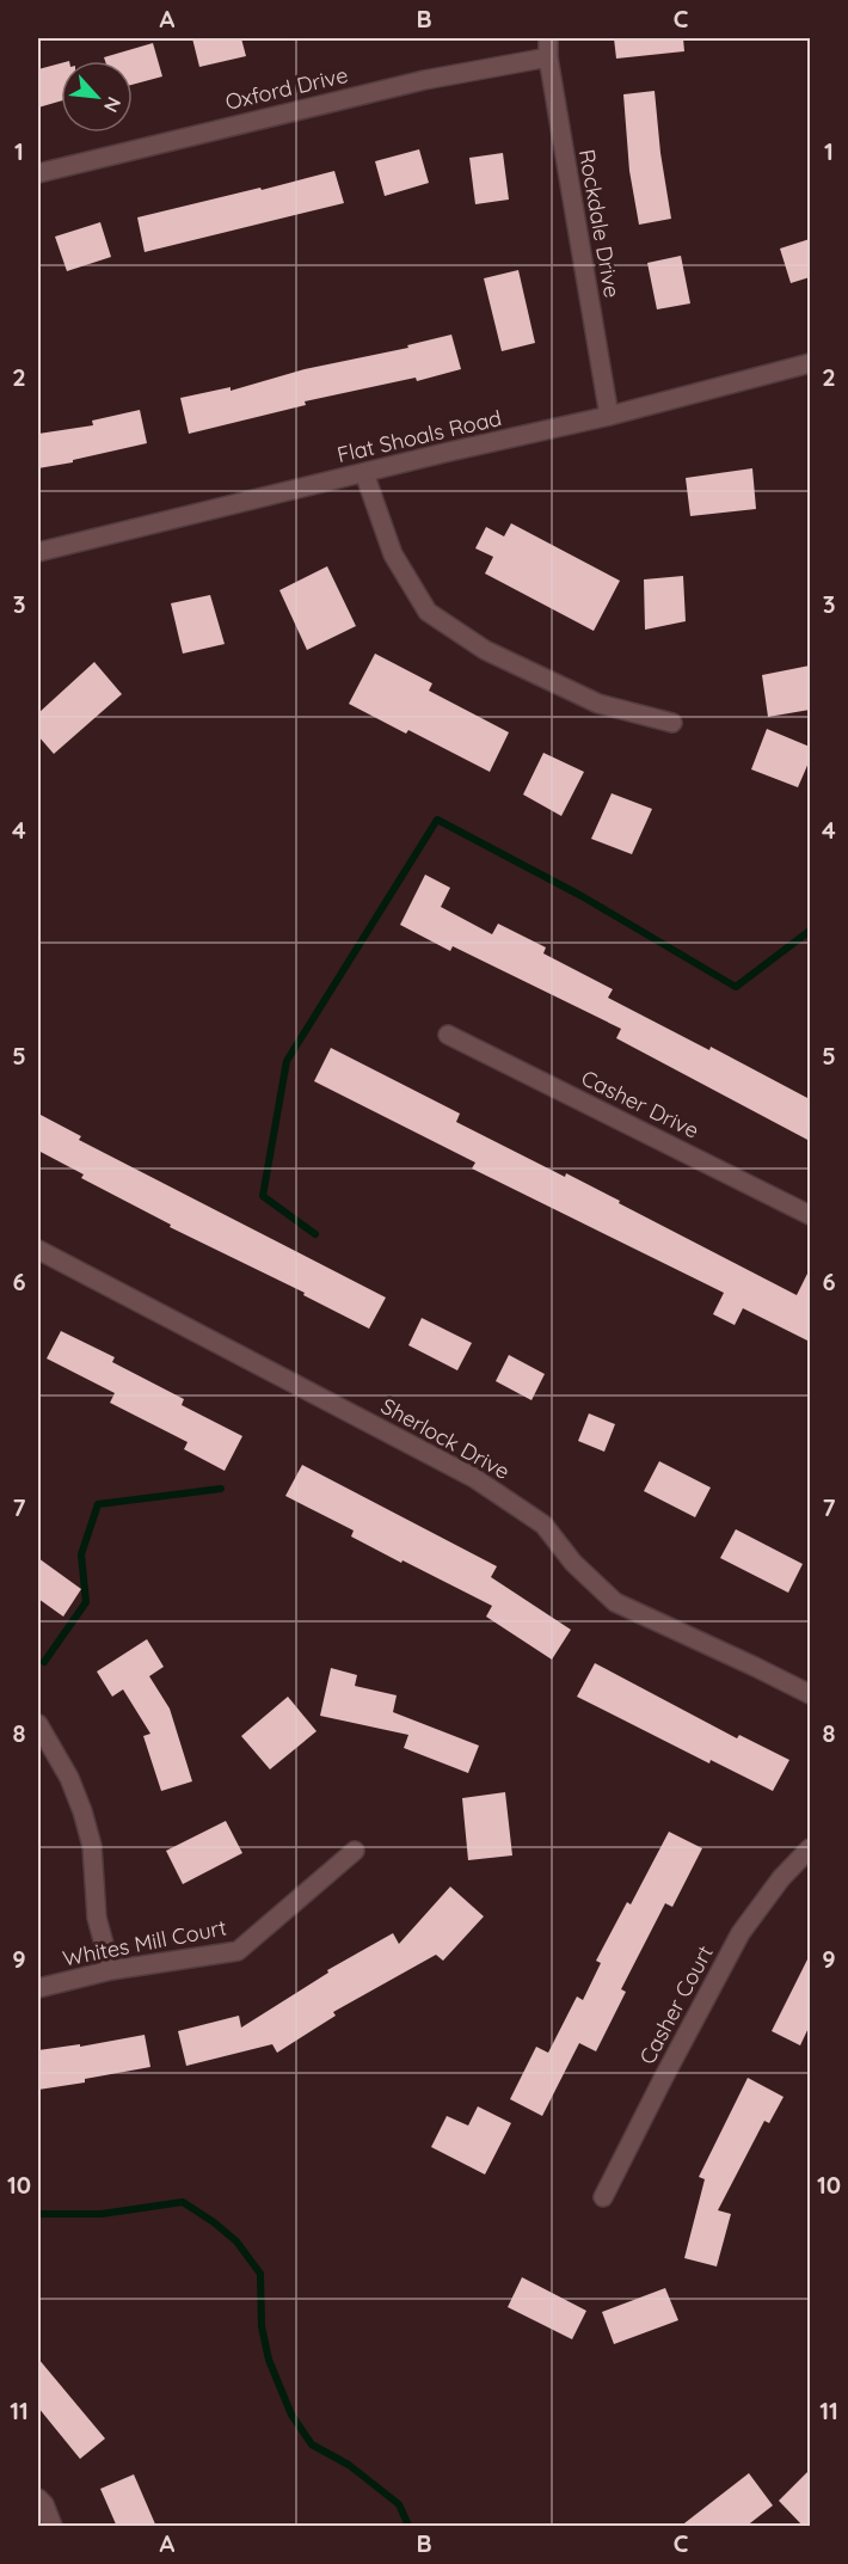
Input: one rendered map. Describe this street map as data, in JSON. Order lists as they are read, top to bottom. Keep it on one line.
{"streets":{"street":["Oxford Drive","Rockdale Drive","Flat Shoals Road","Casher Drive","Sherlock Drive","Whites Mill Court","Casher Court"]},"crossings":[["Oxford Drive","Rockdale Drive"],["Rockdale Drive","Flat Shoals Road"]],"north":"bottom right","grid":{"columns":["A","B","C"],"rows":["1","2","3","4","5","6","7","8","9","10","11"]}}
